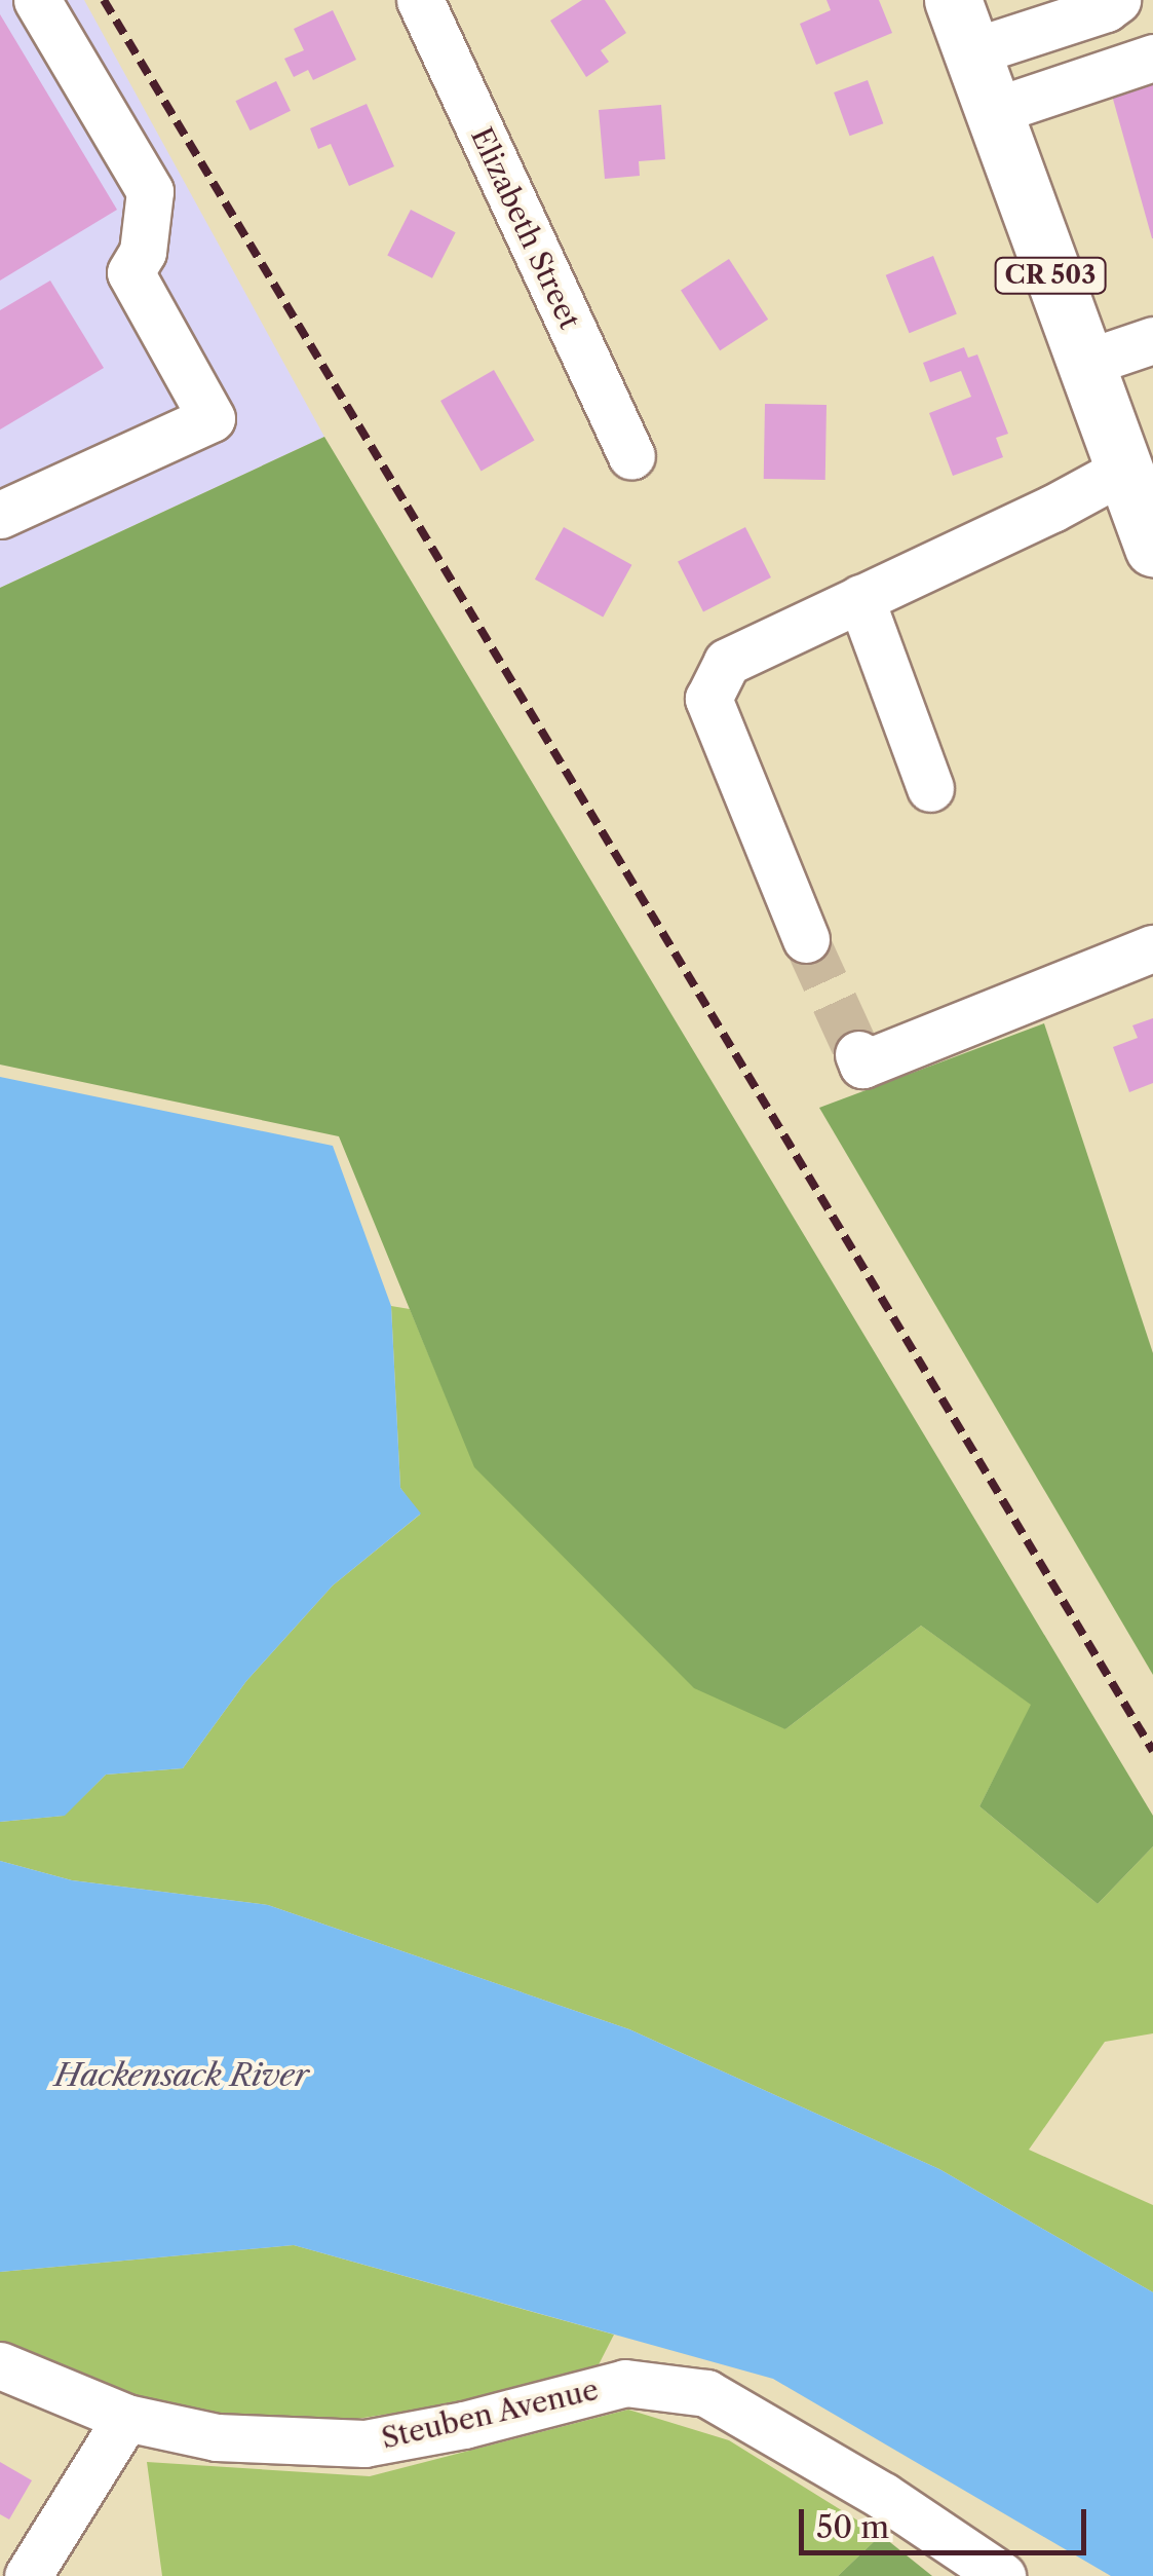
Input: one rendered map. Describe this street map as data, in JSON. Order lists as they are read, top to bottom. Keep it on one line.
{"streets":{"main road":["CR 503"],"street":["Elizabeth Street","Steuben Avenue"]},"water":["Hackensack River"],"scale_bar":"50 m"}
